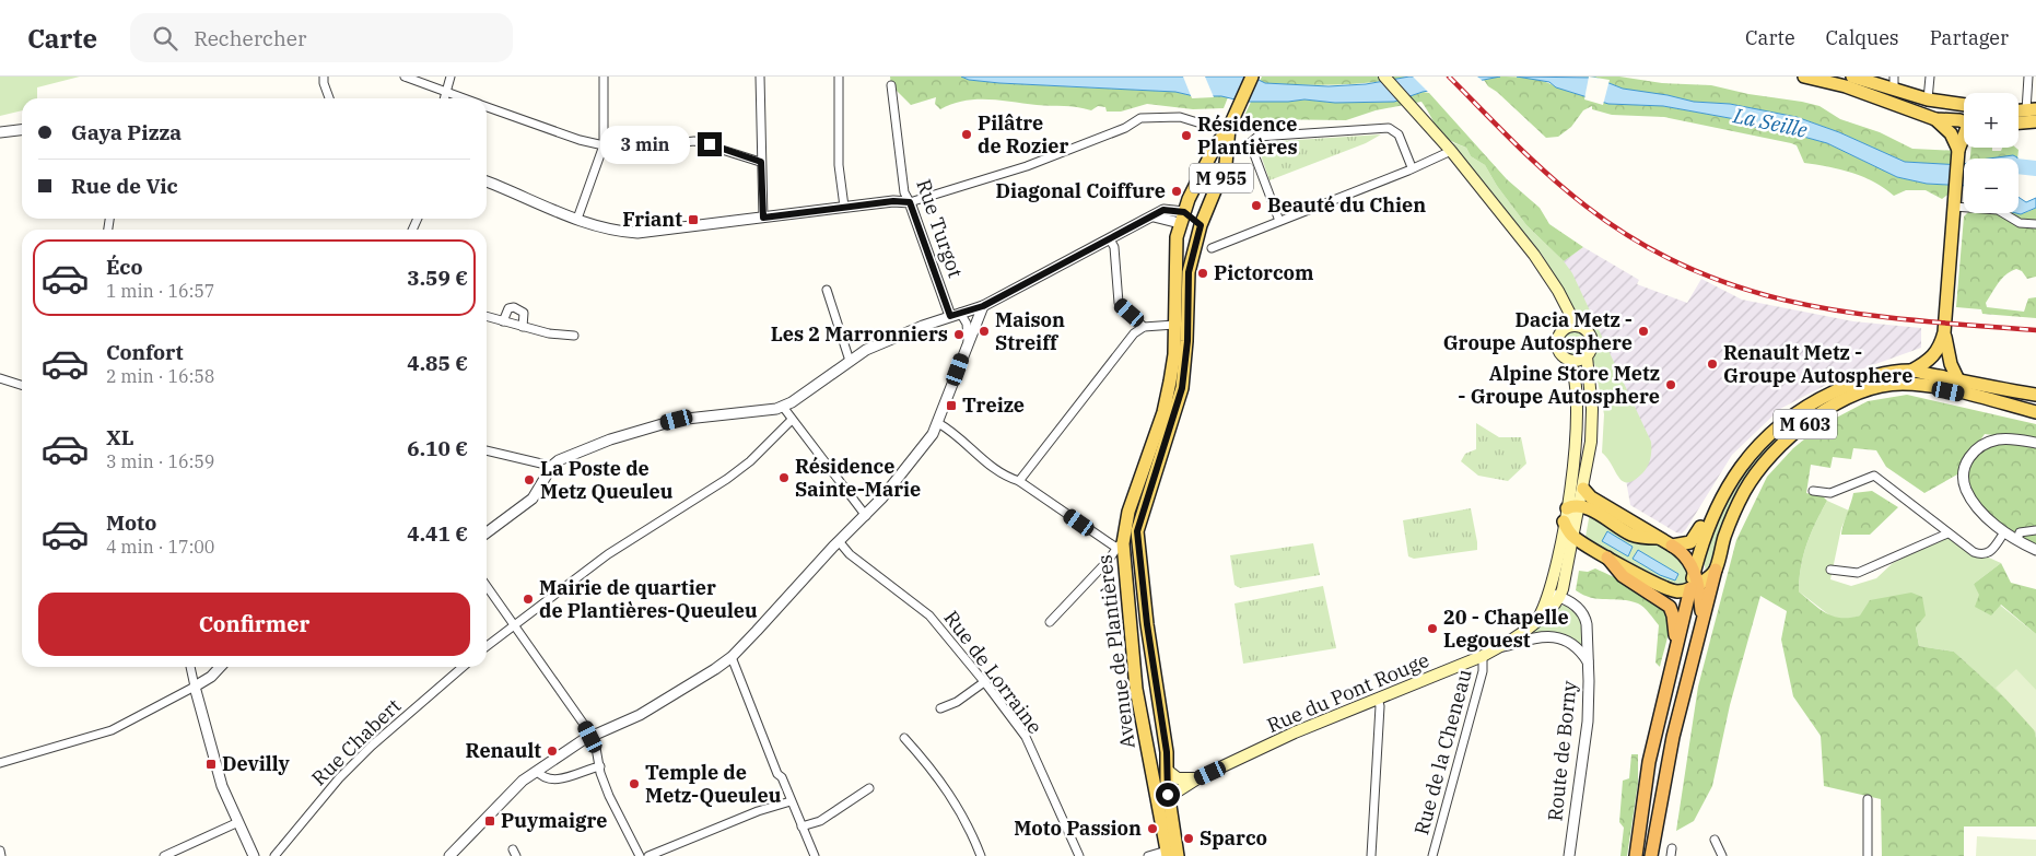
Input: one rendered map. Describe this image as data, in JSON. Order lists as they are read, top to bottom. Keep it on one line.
{"streets":{"highway":["M 603"],"main road":["M 955","Avenue de Plantières","Rue du Pont Rouge"],"street":["Rue Turgot","Rue de Lorraine","Rue Chabert","Route de Borny","Rue de la Cheneau"]},"crossings":[["M 955","Avenue de Plantières"],["M 955","Rue du Pont Rouge"],["Avenue de Plantières","Rue du Pont Rouge"],["Rue du Pont Rouge","Route de Borny"],["Rue du Pont Rouge","Rue de la Cheneau"]],"water":["La Seille"],"places":{"other":["Pilâtre de Rozier","Résidence Plantières","Diagonal Coiffure","Beauté du Chien","Pictorcom","Maison Streiff","Dacia Metz - Groupe Autosphere","Les 2 Marronniers","Renault Metz - Groupe Autosphere","Alpine Store Metz - Groupe Autosphere","Résidence Sainte-Marie","La Poste de Metz Queuleu","Mairie de quartier de Plantières-Queuleu","20 - Chapelle Legouest","Renault","Temple de Metz-Queuleu","Moto Passion","Sparco"],"transit":["Friant","Treize","Devilly","Puymaigre"]},"page":{"header":"Carte","search":"Rechercher","nav":["Carte","Calques","Partager"],"map_buttons":["+","−"],"banner":["Gaya Pizza","Rue de Vic"],"bubble":"3 min","list":[{"name":"Éco","note":"1 min · 16:57","value":"3.59 €"},{"name":"Confort","note":"2 min · 16:58","value":"4.85 €"},{"name":"XL","note":"3 min · 16:59","value":"6.10 €"},{"name":"Moto","note":"4 min · 17:00","value":"4.41 €"}],"buttons":"Confirmer"}}
